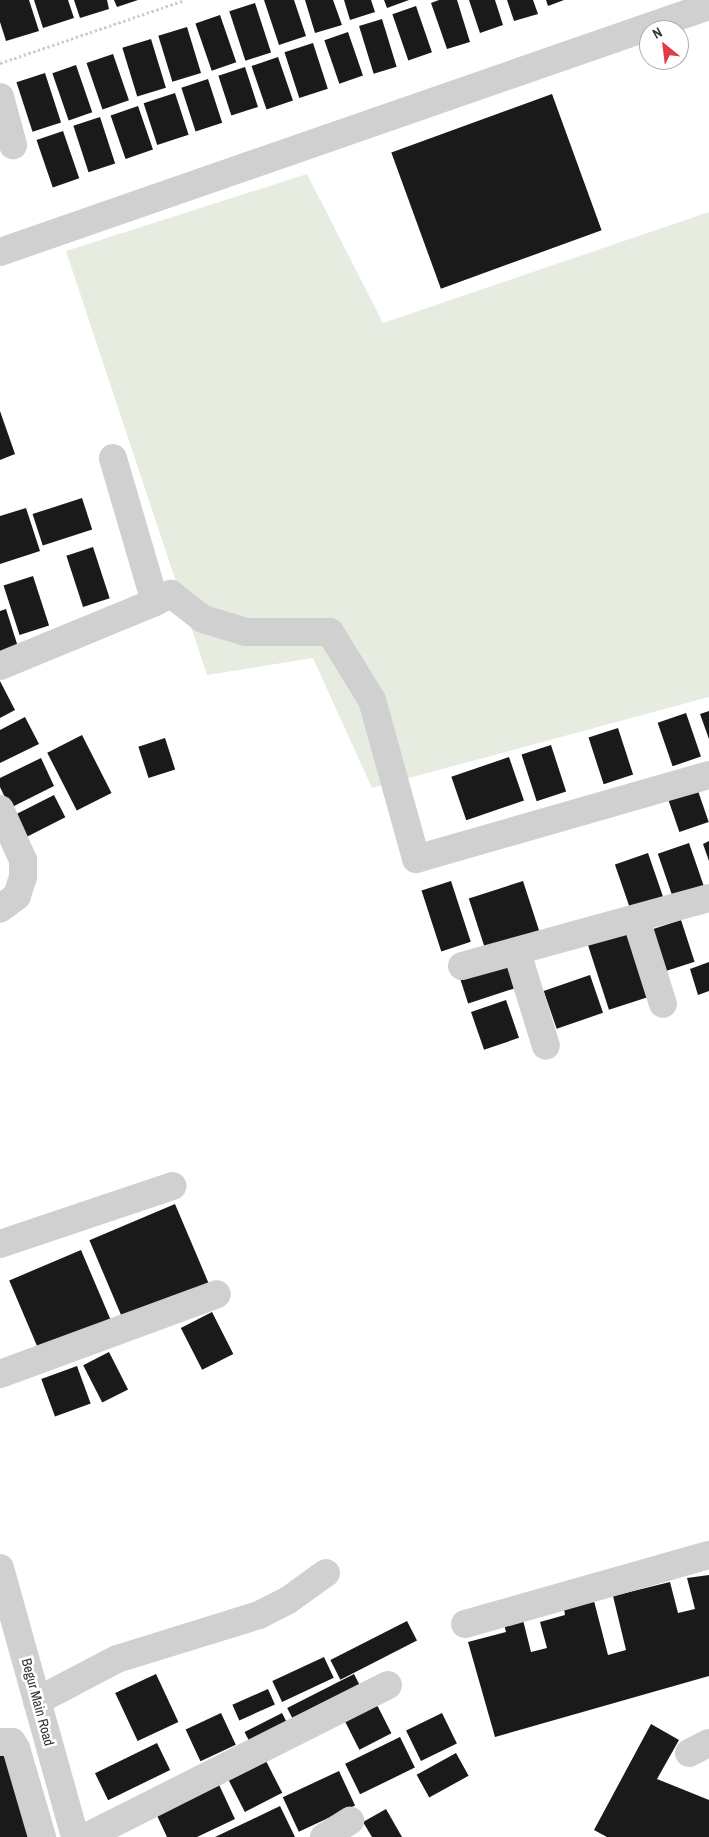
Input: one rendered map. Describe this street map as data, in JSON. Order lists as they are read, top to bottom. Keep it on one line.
{"streets":{"street":["Begur Main Road"]},"north":"top left"}
